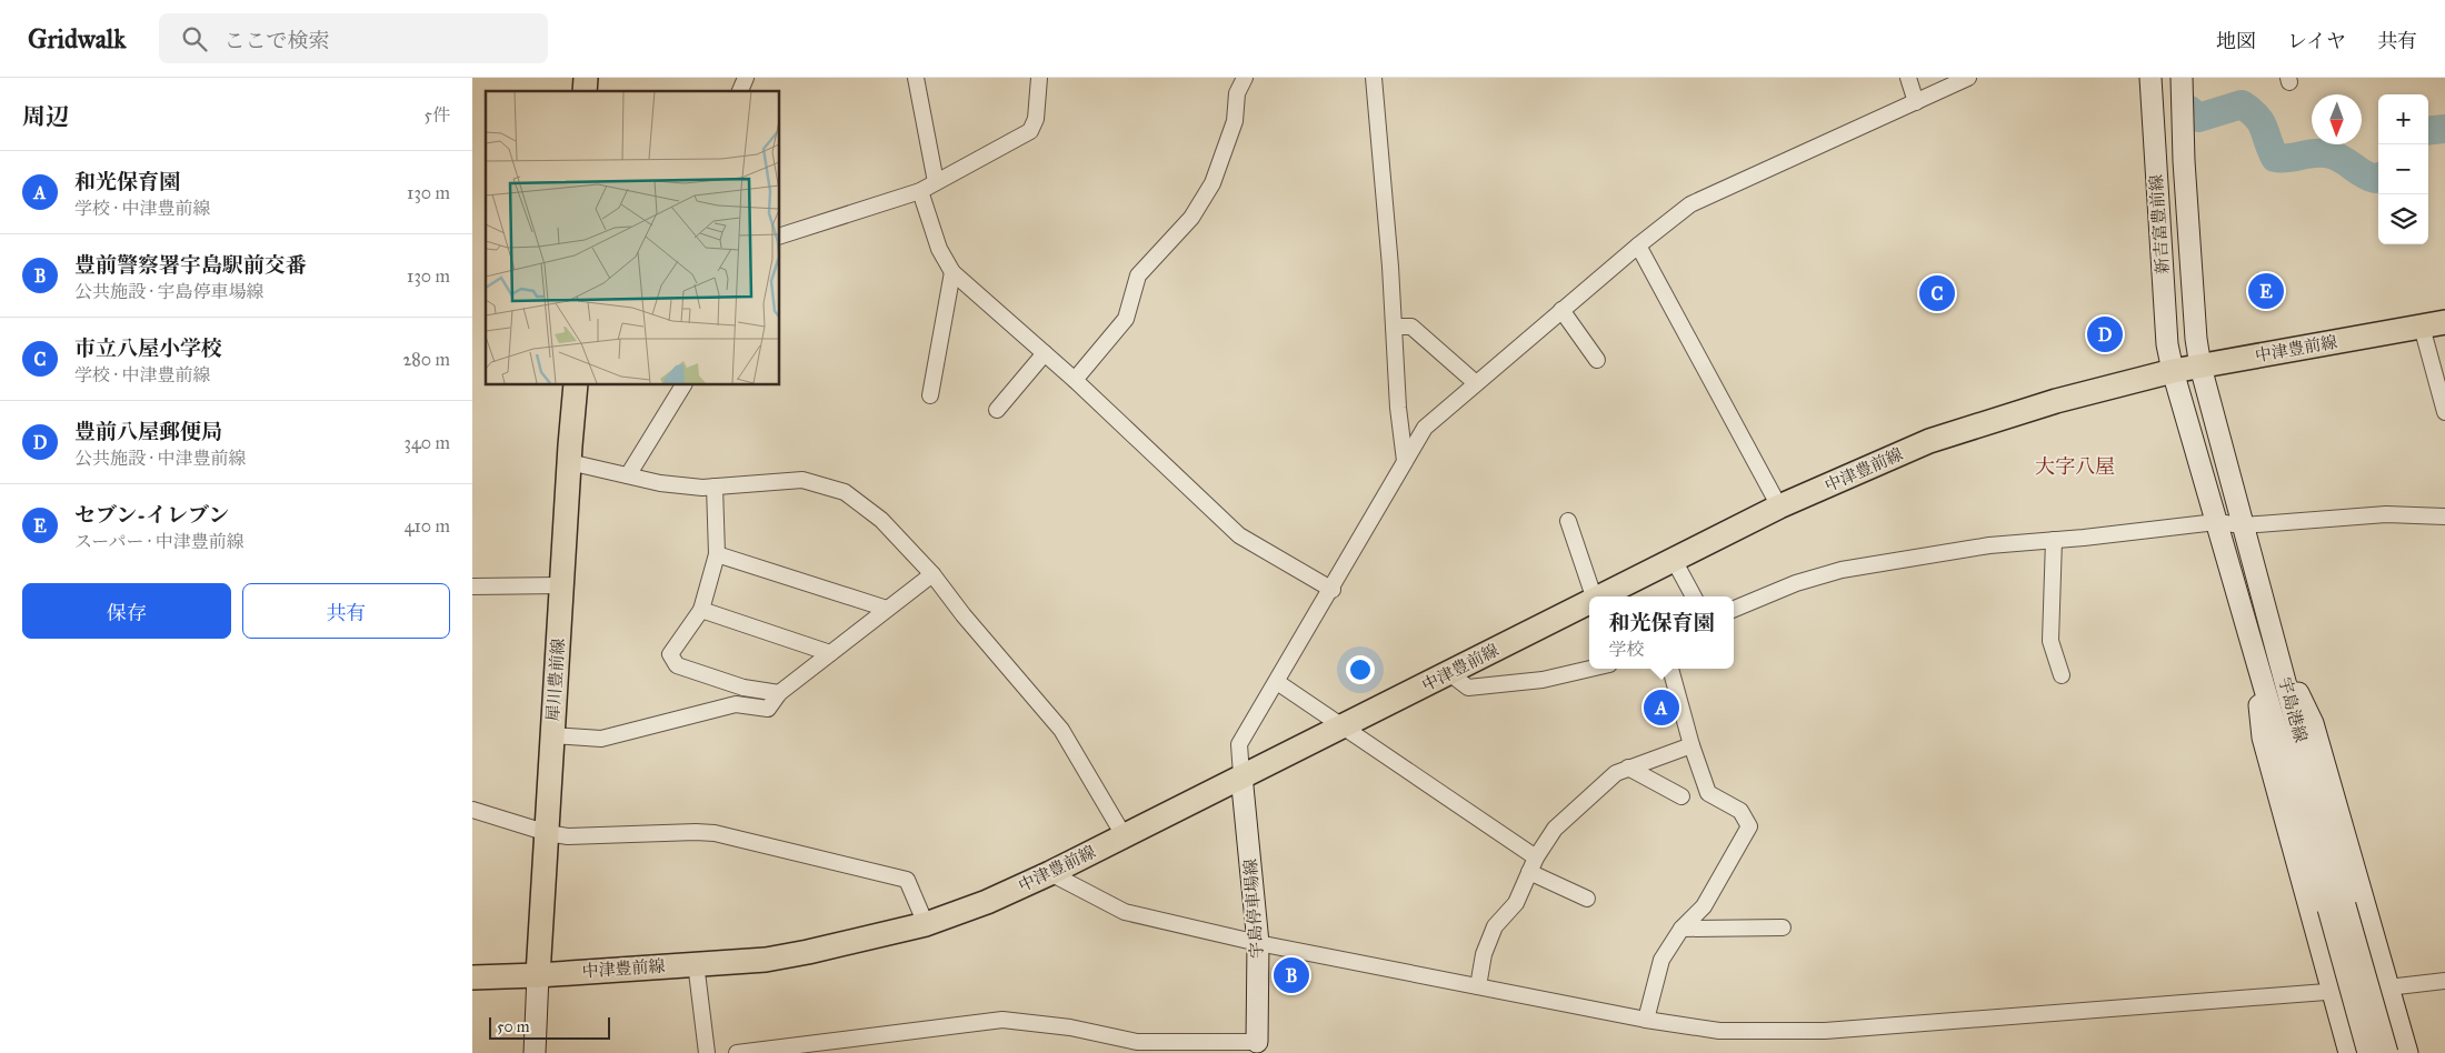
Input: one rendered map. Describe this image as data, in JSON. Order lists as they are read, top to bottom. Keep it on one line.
{"streets":{"main road":["新吉富豊前線","中津豊前線","犀川豊前線","宇島港線","宇島停車場線"]},"crossings":[["新吉富豊前線","中津豊前線"],["新吉富豊前線","宇島港線"],["中津豊前線","犀川豊前線"],["中津豊前線","宇島港線"],["中津豊前線","宇島停車場線"]],"districts":["大字八屋"],"scale_bar":"50 m","north":"bottom","page":{"header":"Gridwalk","search":"ここで検索","nav":["地図","レイヤ","共有"],"heading":["周辺","5件"],"map_buttons":["+","−"],"list":[{"mark":"A","name":"和光保育園","note":"学校 · 中津豊前線","value":"130 m"},{"mark":"B","name":"豊前警察署宇島駅前交番","note":"公共施設 · 宇島停車場線","value":"130 m"},{"mark":"C","name":"市立八屋小学校","note":"学校 · 中津豊前線","value":"280 m"},{"mark":"D","name":"豊前八屋郵便局","note":"公共施設 · 中津豊前線","value":"340 m"},{"mark":"E","name":"セブン-イレブン","note":"スーパー · 中津豊前線","value":"410 m"}],"pins":["E","C","D","A","B"],"buttons":["保存","共有"],"popup":["和光保育園","学校"],"scale":"50 m"}}
